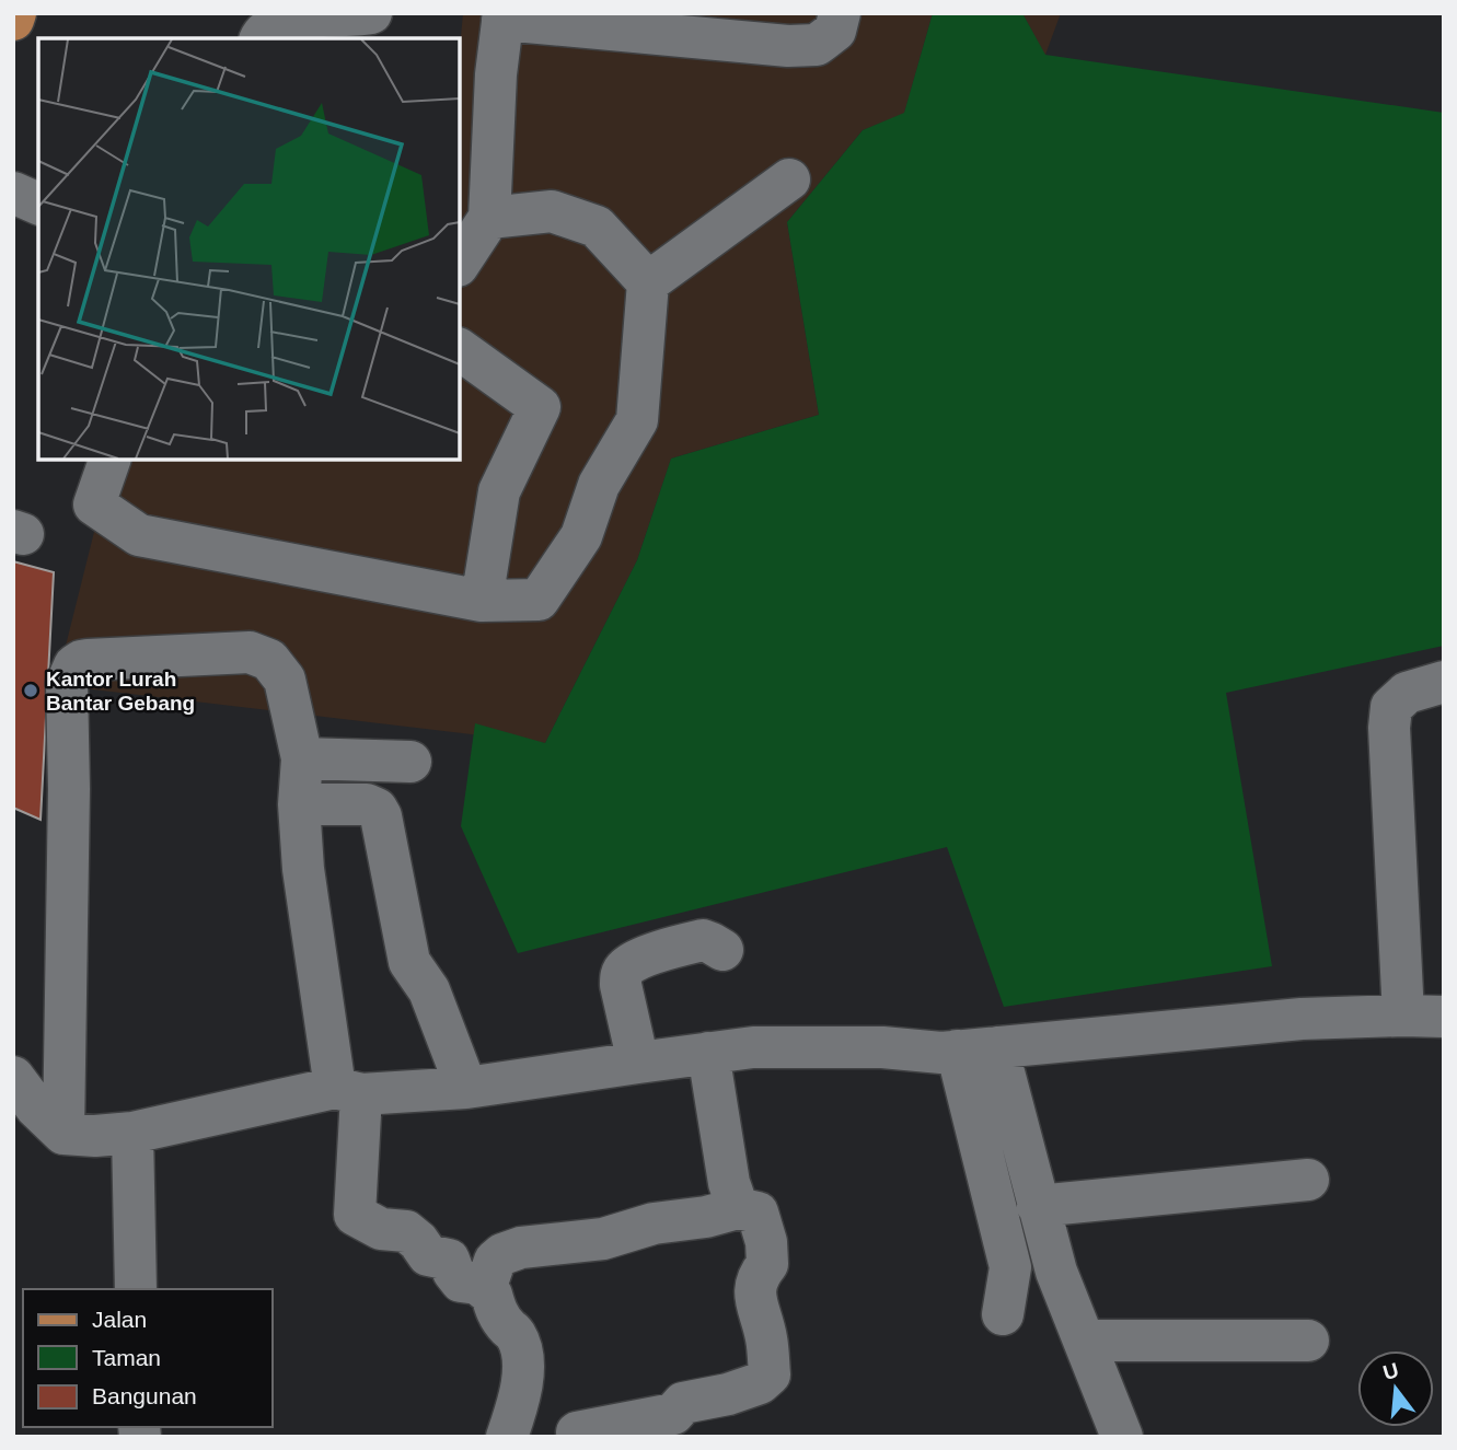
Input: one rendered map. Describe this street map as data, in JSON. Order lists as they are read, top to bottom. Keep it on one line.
{"places":["Kantor Lurah Bantar Gebang"],"legend":["Jalan","Taman","Bangunan"],"north":"top"}
